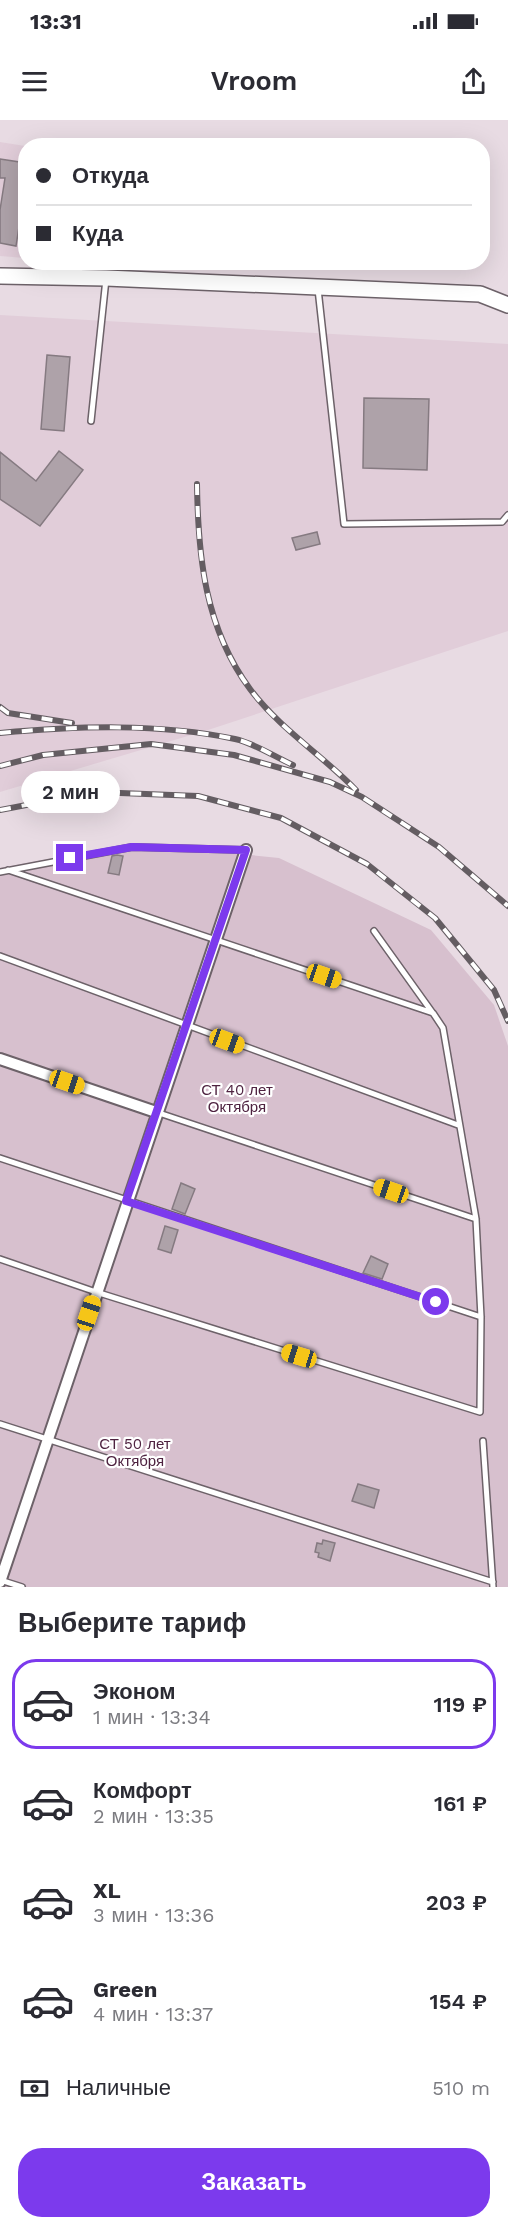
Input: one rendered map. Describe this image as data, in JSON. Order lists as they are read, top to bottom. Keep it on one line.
{"parks":["СТ 40 лет Октября","СТ 50 лет Октября"],"page":{"status":"13:31","header":"Vroom","banner":["Откуда","Куда"],"bubble":"2 мин","heading":"Выберите тариф","list":[{"name":"Эконом","note":"1 мин · 13:34","value":"119 ₽"},{"name":"Комфорт","note":"2 мин · 13:35","value":"161 ₽"},{"name":"XL","note":"3 мин · 13:36","value":"203 ₽"},{"name":"Green","note":"4 мин · 13:37","value":"154 ₽"}],"pay":["Наличные","510 m"],"buttons":"Заказать"}}
